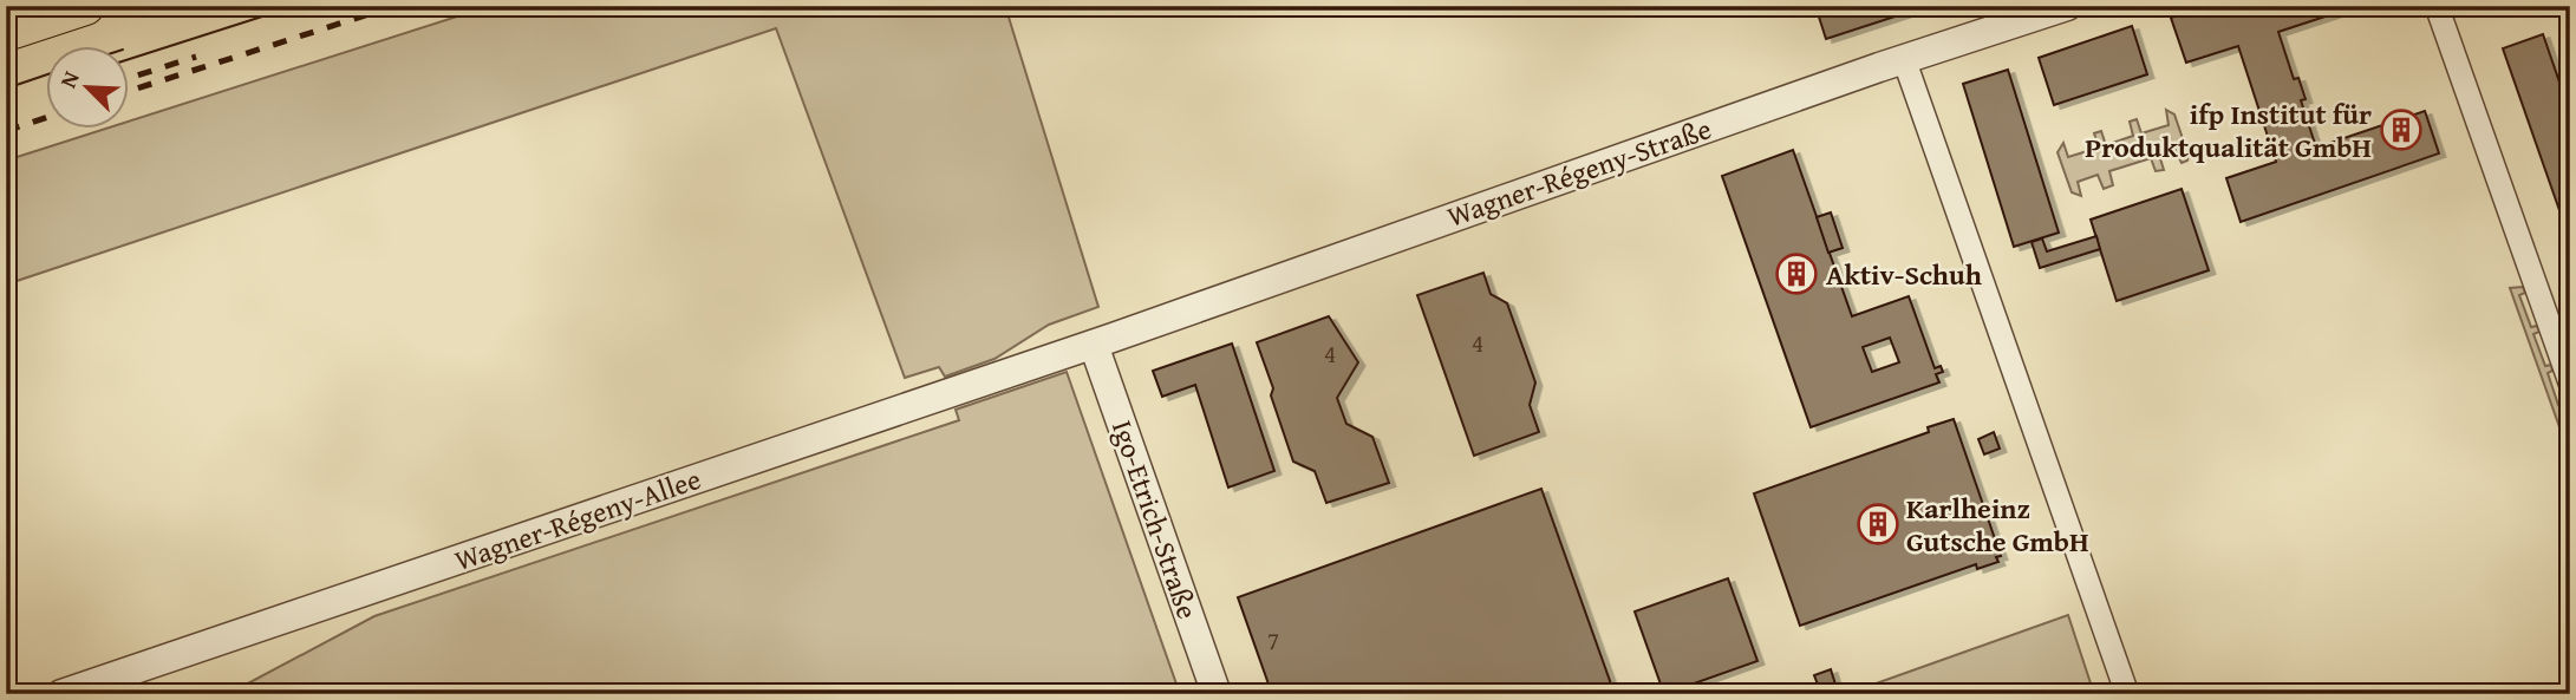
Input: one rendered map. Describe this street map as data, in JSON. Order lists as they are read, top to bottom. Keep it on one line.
{"streets":{"street":["Wagner-Régeny-Straße","Wagner-Régeny-Allee","Igo-Etrich-Straße"]},"crossings":[["Wagner-Régeny-Straße","Wagner-Régeny-Allee"],["Wagner-Régeny-Straße","Igo-Etrich-Straße"],["Wagner-Régeny-Allee","Igo-Etrich-Straße"]],"places":{"building":["ifp Institut für Produktqualität GmbH","Aktiv-Schuh","Karlheinz Gutsche GmbH"]},"house_numbers":["4","4","7"],"north":"top left"}
